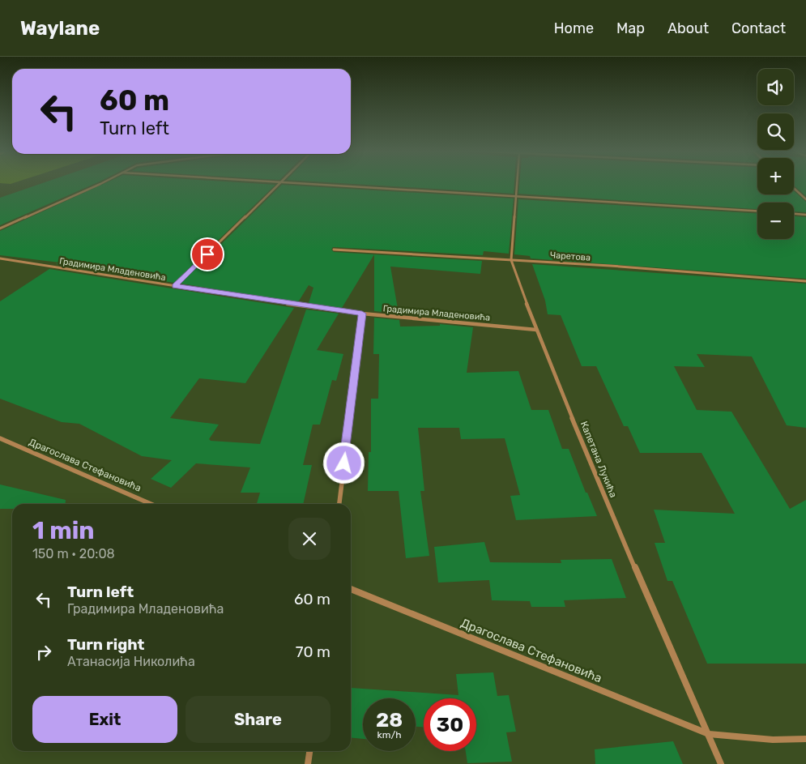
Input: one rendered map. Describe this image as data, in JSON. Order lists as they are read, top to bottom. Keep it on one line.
{"streets":{"street":["Чаретова","Градимира Младеновића","Капетана Лукића","Драгослава Стефановића"]},"crossings":[["Чаретова","Капетана Лукића"],["Градимира Младеновића","Капетана Лукића"],["Капетана Лукића","Драгослава Стефановића"]],"page":{"header":"Waylane","nav":["Home","Map","About","Contact"],"map_buttons":["+","−"],"turn":["60 m","Turn left"],"heading":["1 min","150 m · 20:08"],"list":[{"name":"Turn left","note":"Градимира Младеновића","value":"60 m"},{"name":"Turn right","note":"Атанасија Николића","value":"70 m"}],"buttons":["Exit","Share"],"speed":"28 km/h","limit":"30"}}
